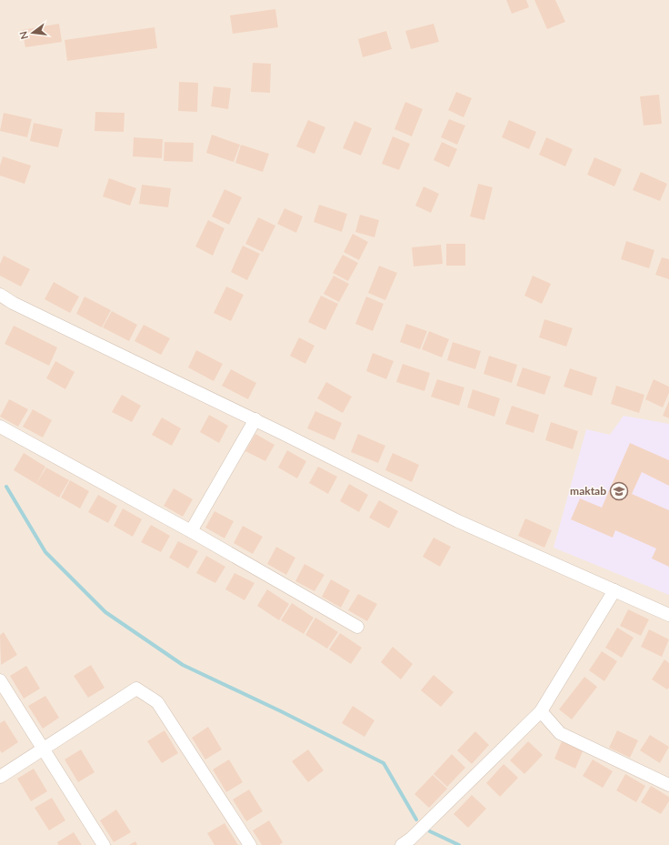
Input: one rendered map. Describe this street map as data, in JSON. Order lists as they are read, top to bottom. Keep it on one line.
{"places":{"school or university":["maktab"]},"north":"left"}
